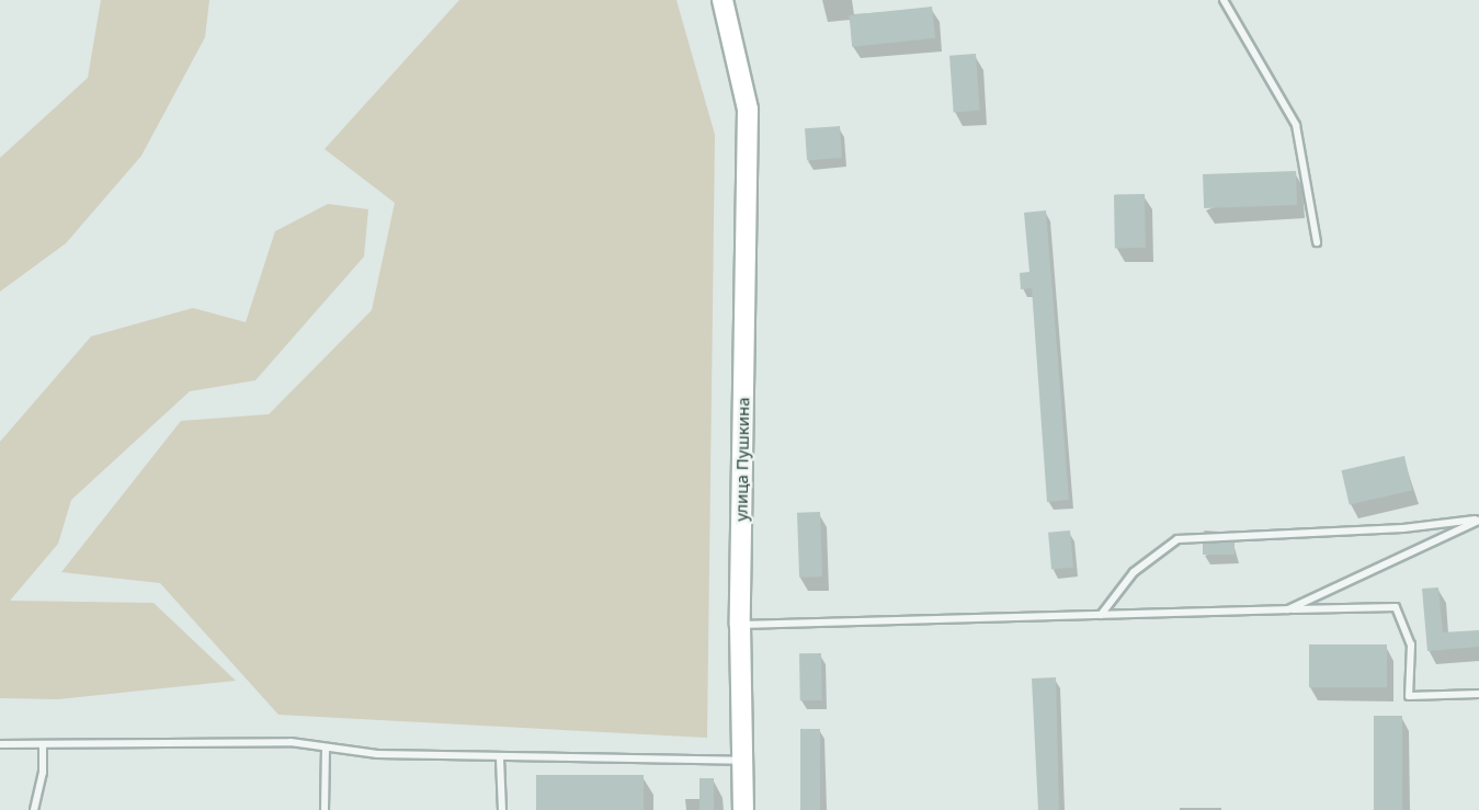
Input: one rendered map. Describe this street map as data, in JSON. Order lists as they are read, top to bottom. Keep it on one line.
{"streets":{"main road":["улица Пушкина"]}}
